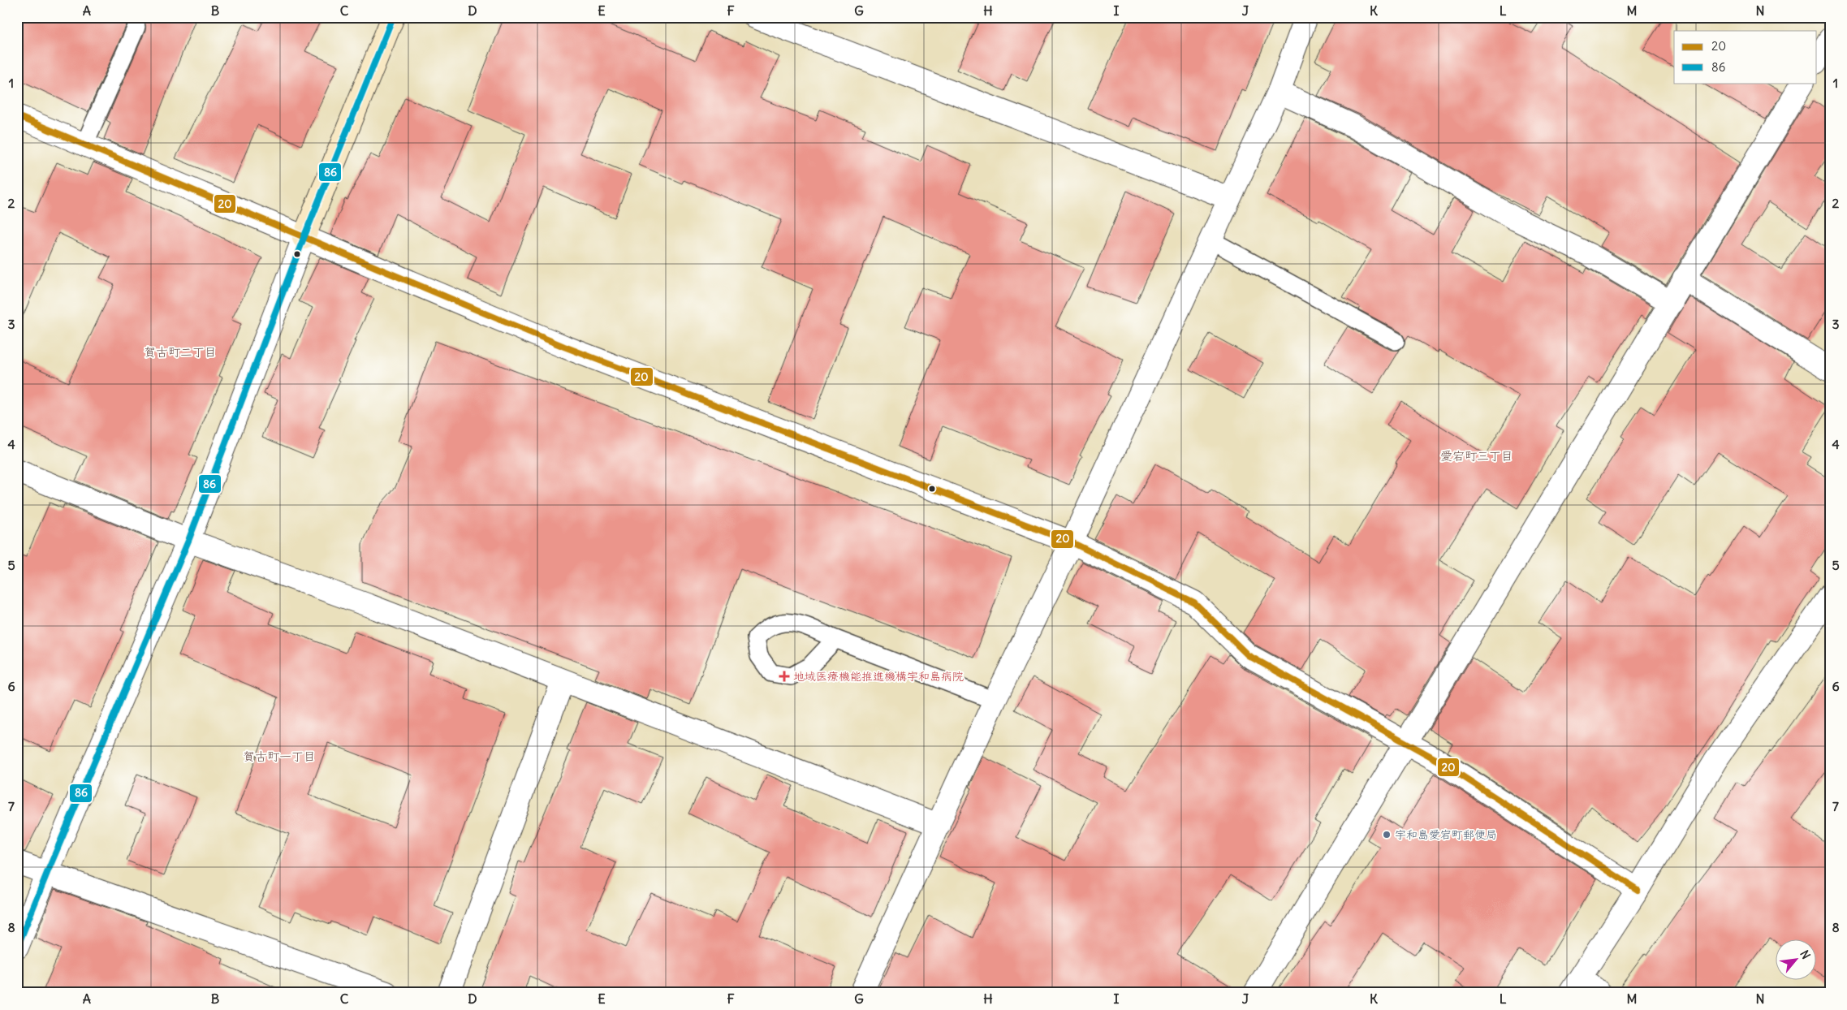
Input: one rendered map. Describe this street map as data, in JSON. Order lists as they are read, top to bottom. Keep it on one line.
{"districts":["賀古町二丁目","愛宕町三丁目","賀古町一丁目"],"places":{"health":["地域医療機能推進機構宇和島病院"],"other":["宇和島愛宕町郵便局"]},"lines":["transit line 86","transit line 20"],"legend":["20","86"],"north":"top right","grid":{"columns":["A","B","C","D","E","F","G","H","I","J","K","L","M","N"],"rows":["1","2","3","4","5","6","7","8"]}}
